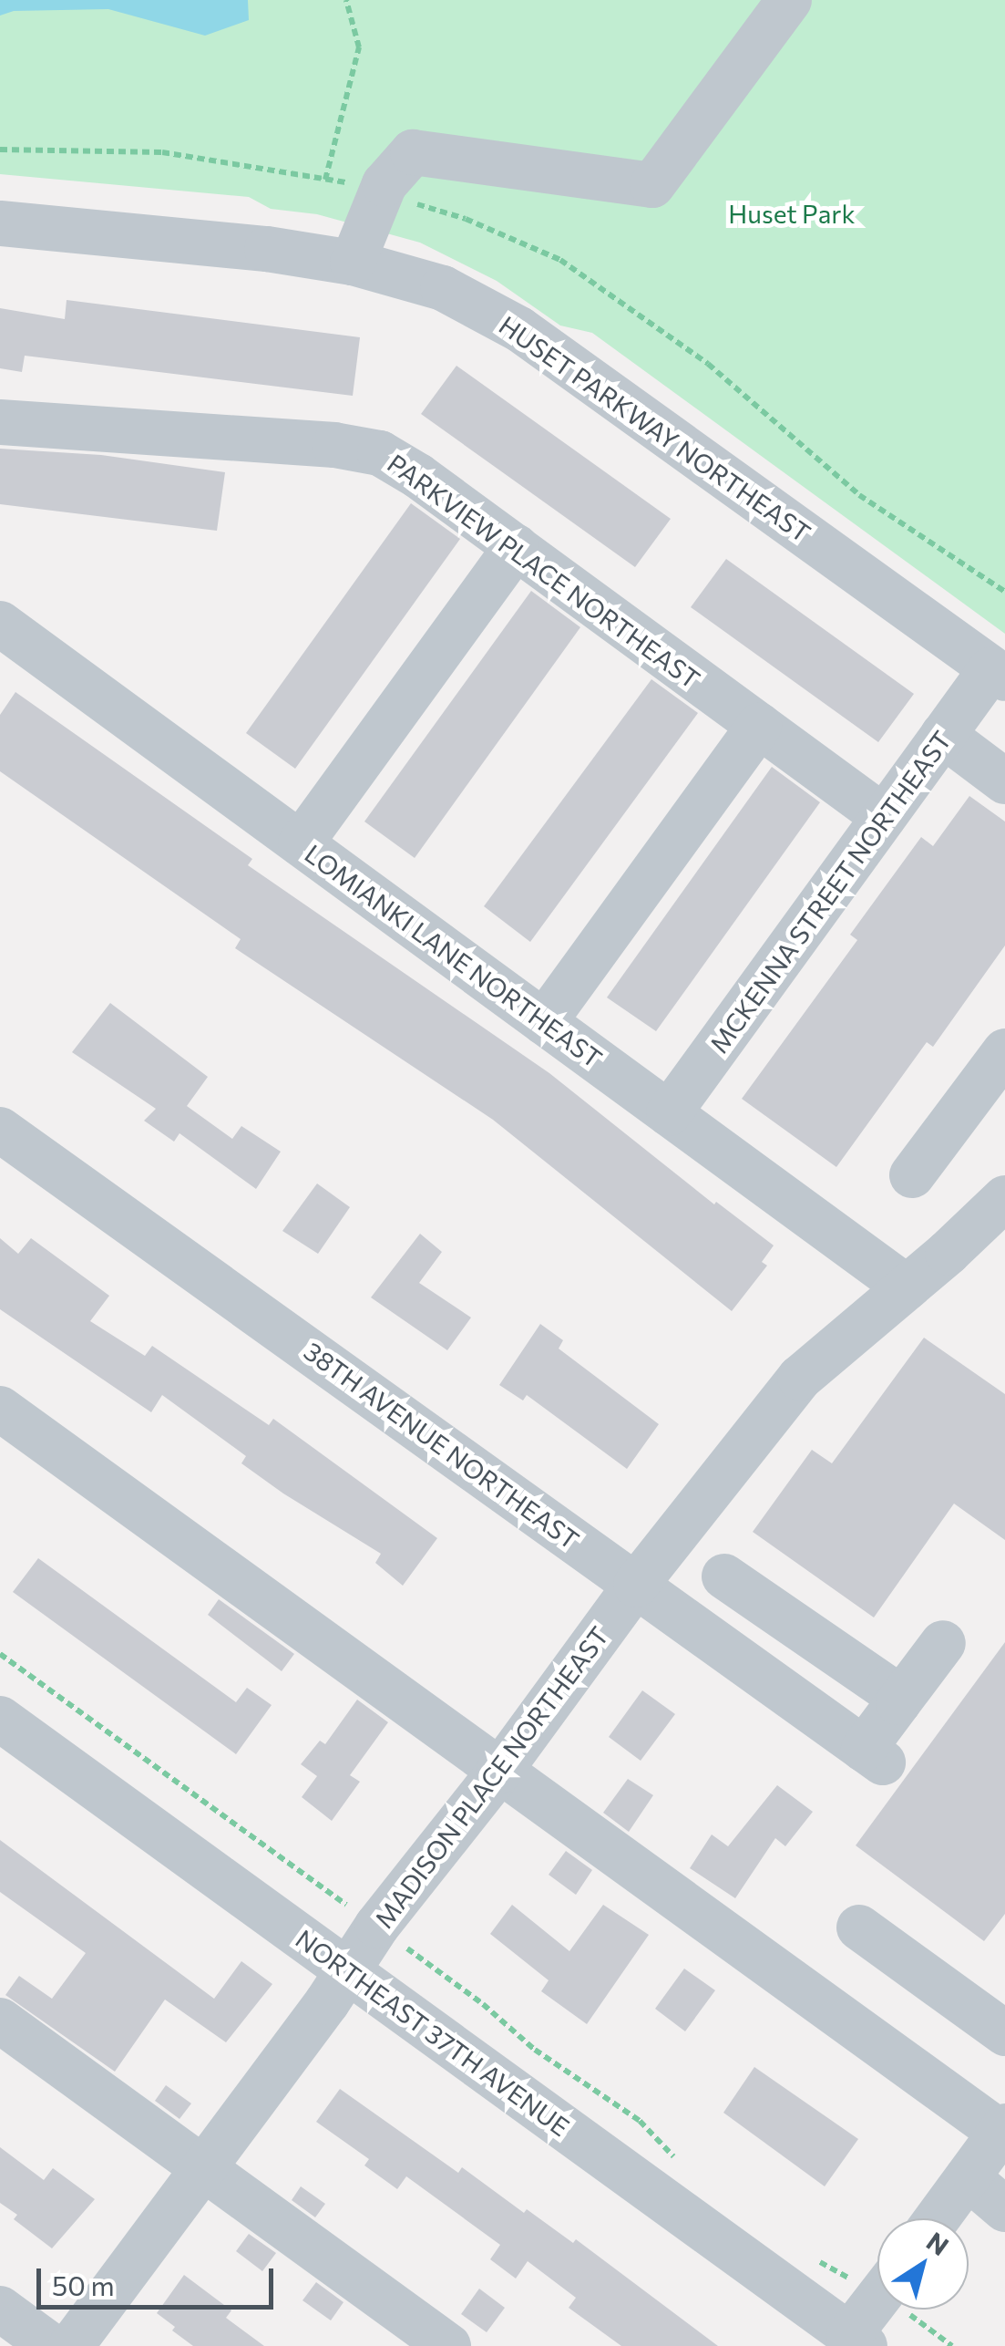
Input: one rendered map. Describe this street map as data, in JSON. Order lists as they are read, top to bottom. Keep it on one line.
{"streets":{"street":["HUSET PARKWAY NORTHEAST","PARKVIEW PLACE NORTHEAST","MCKENNA STREET NORTHEAST","LOMIANKI LANE NORTHEAST","38TH AVENUE NORTHEAST","MADISON PLACE NORTHEAST","NORTHEAST 37TH AVENUE"]},"crossings":[["HUSET PARKWAY NORTHEAST","MCKENNA STREET NORTHEAST"],["PARKVIEW PLACE NORTHEAST","MCKENNA STREET NORTHEAST"],["MCKENNA STREET NORTHEAST","LOMIANKI LANE NORTHEAST"],["LOMIANKI LANE NORTHEAST","MADISON PLACE NORTHEAST"],["38TH AVENUE NORTHEAST","MADISON PLACE NORTHEAST"],["MADISON PLACE NORTHEAST","NORTHEAST 37TH AVENUE"]],"parks":["Huset Park"],"scale_bar":"50 m","north":"top right"}
